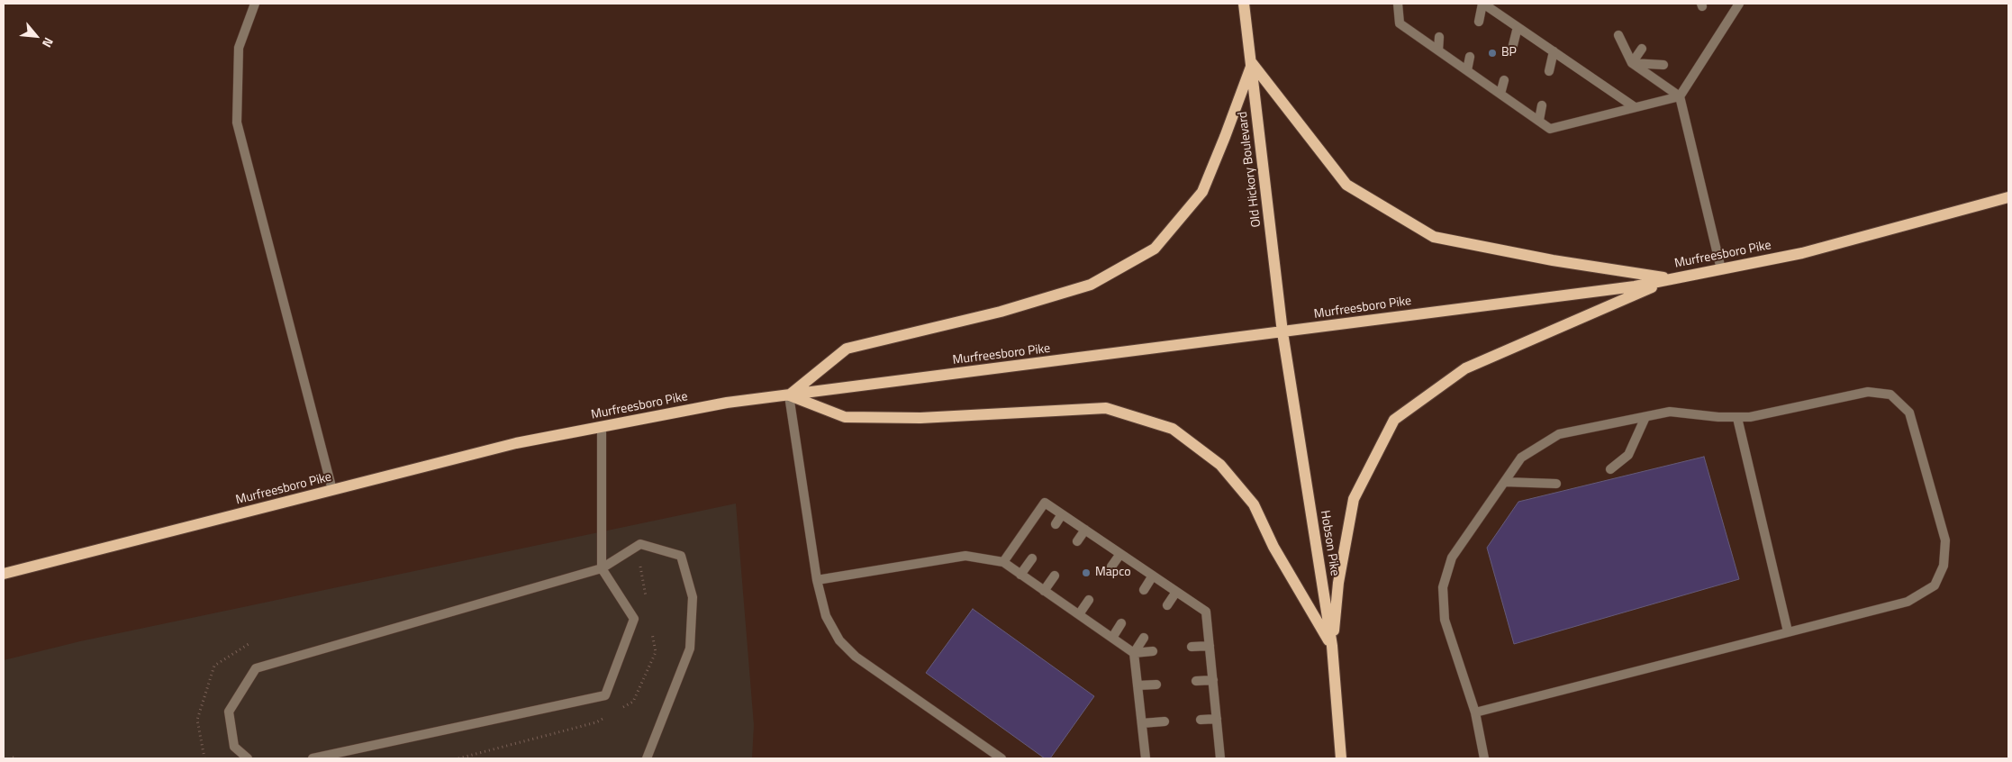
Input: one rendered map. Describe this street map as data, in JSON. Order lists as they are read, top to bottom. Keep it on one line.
{"streets":{"main road":["Old Hickory Boulevard","Murfreesboro Pike","Hobson Pike"]},"crossings":[["Old Hickory Boulevard","Murfreesboro Pike"],["Old Hickory Boulevard","Hobson Pike"],["Murfreesboro Pike","Hobson Pike"]],"places":["BP","Mapco"],"north":"bottom right"}
